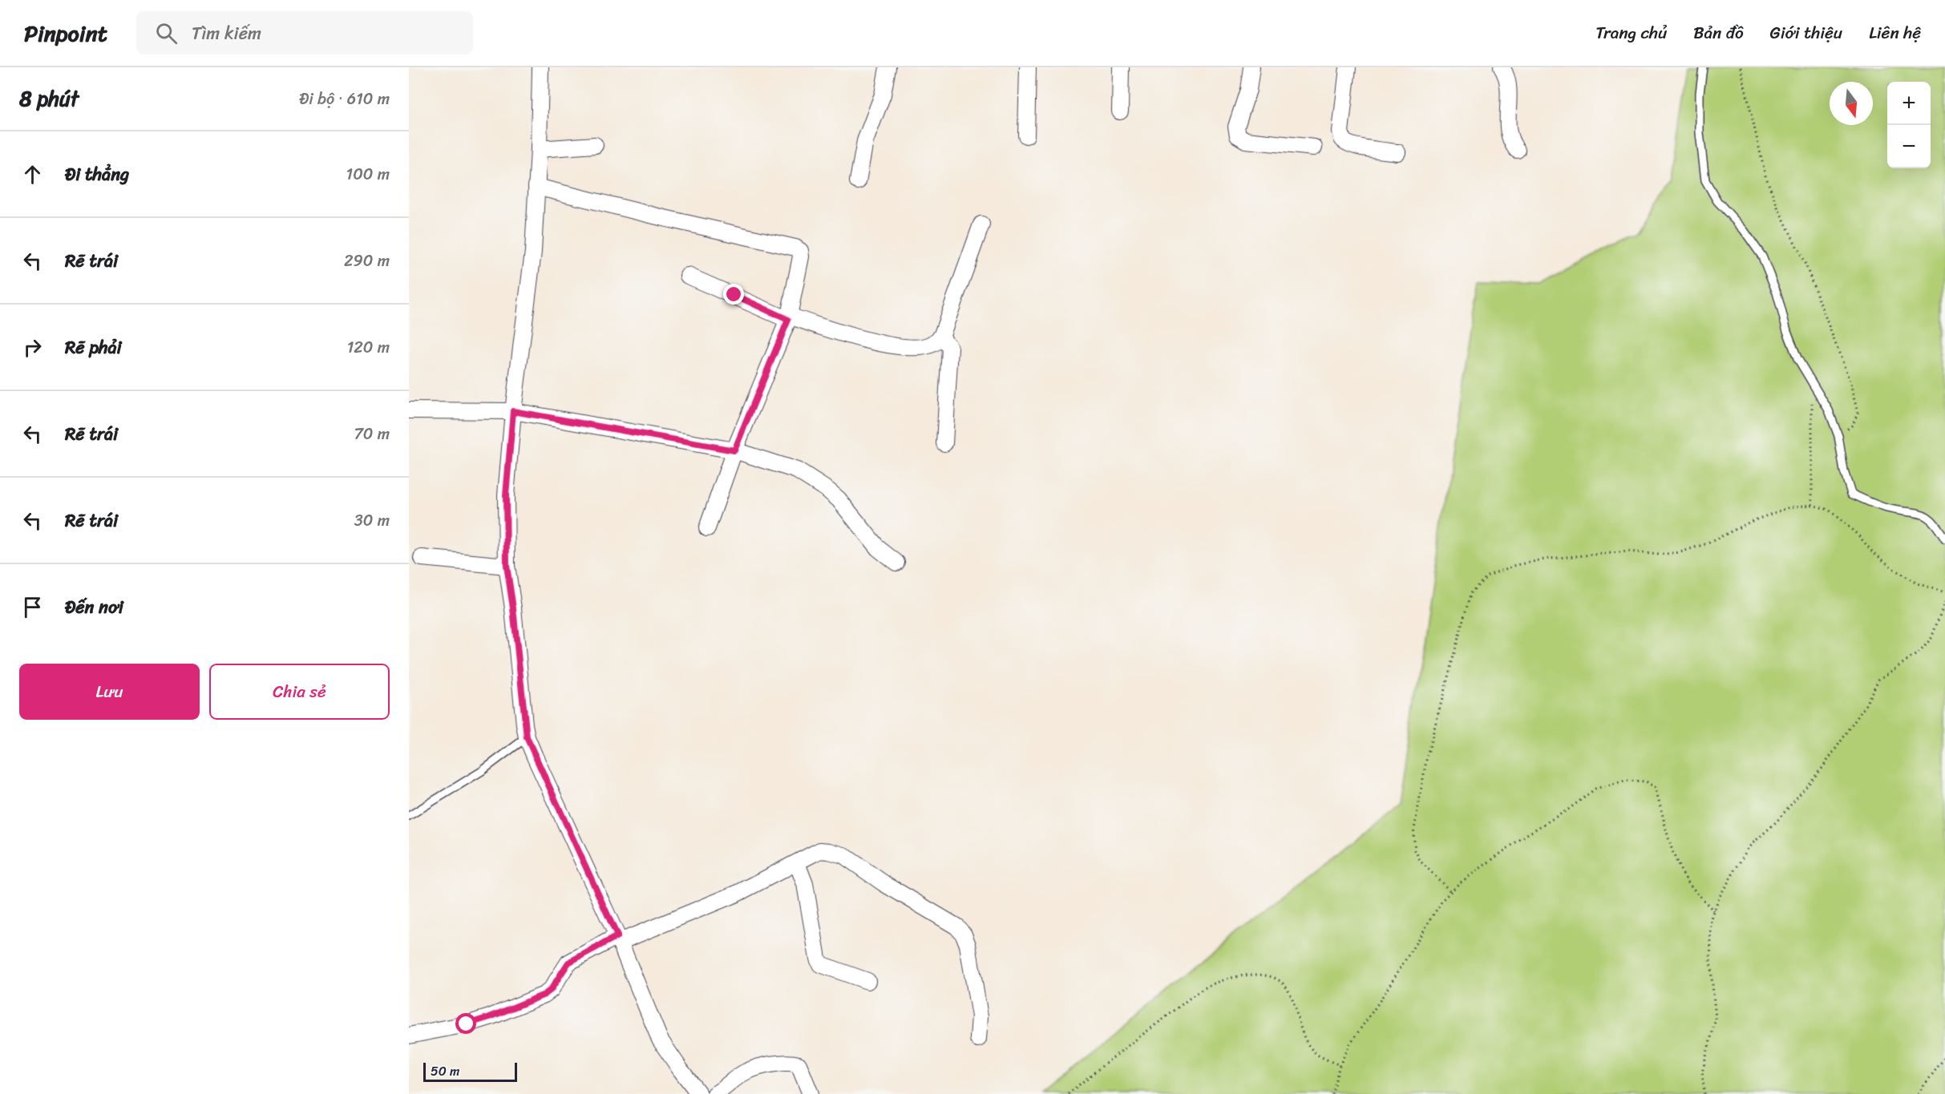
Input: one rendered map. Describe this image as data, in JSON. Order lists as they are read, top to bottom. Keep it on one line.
{"scale_bar":"50 m","north":"bottom","page":{"header":"Pinpoint","search":"Tìm kiếm","nav":["Trang chủ","Bản đồ","Giới thiệu","Liên hệ"],"heading":["8 phút","Đi bộ · 610 m"],"map_buttons":["+","−"],"list":[["Đi thẳng","100 m"],["Rẽ trái","290 m"],["Rẽ phải","120 m"],["Rẽ trái","70 m"],["Rẽ trái","30 m"],"Đến nơi"],"buttons":["Lưu","Chia sẻ"],"scale":"50 m"}}
